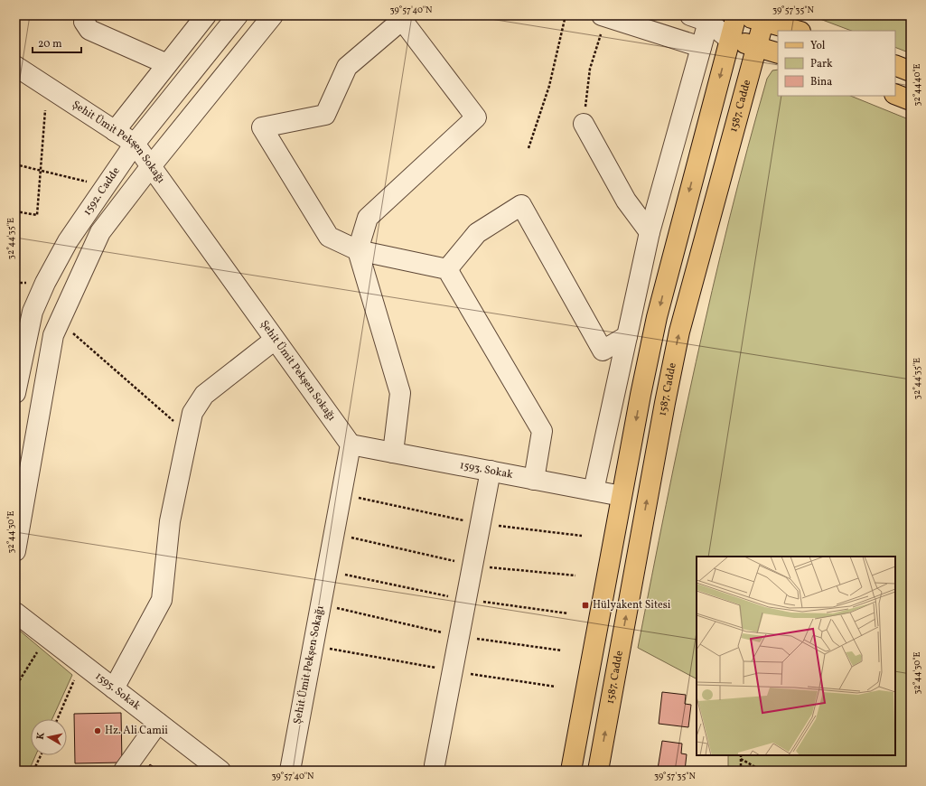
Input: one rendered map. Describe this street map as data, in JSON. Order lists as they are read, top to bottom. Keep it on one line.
{"streets":{"main road":["1587. Cadde"],"street":["Şehit Ümit Pekşen Sokağı","1592. Cadde","1593. Sokak","1595. Sokak"]},"crossings":[["Şehit Ümit Pekşen Sokağı","1592. Cadde"],["Şehit Ümit Pekşen Sokağı","1593. Sokak"]],"places":{"transit":["Hülyakent Sitesi"],"other":["Hz. Ali Camii"]},"legend":["Yol","Park","Bina"],"scale_bar":"20 m","north":"left","coordinates":["39°57'40\"N","39°57'35\"N","32°44'40\"E","32°44'35\"E","32°44'30\"E"]}
